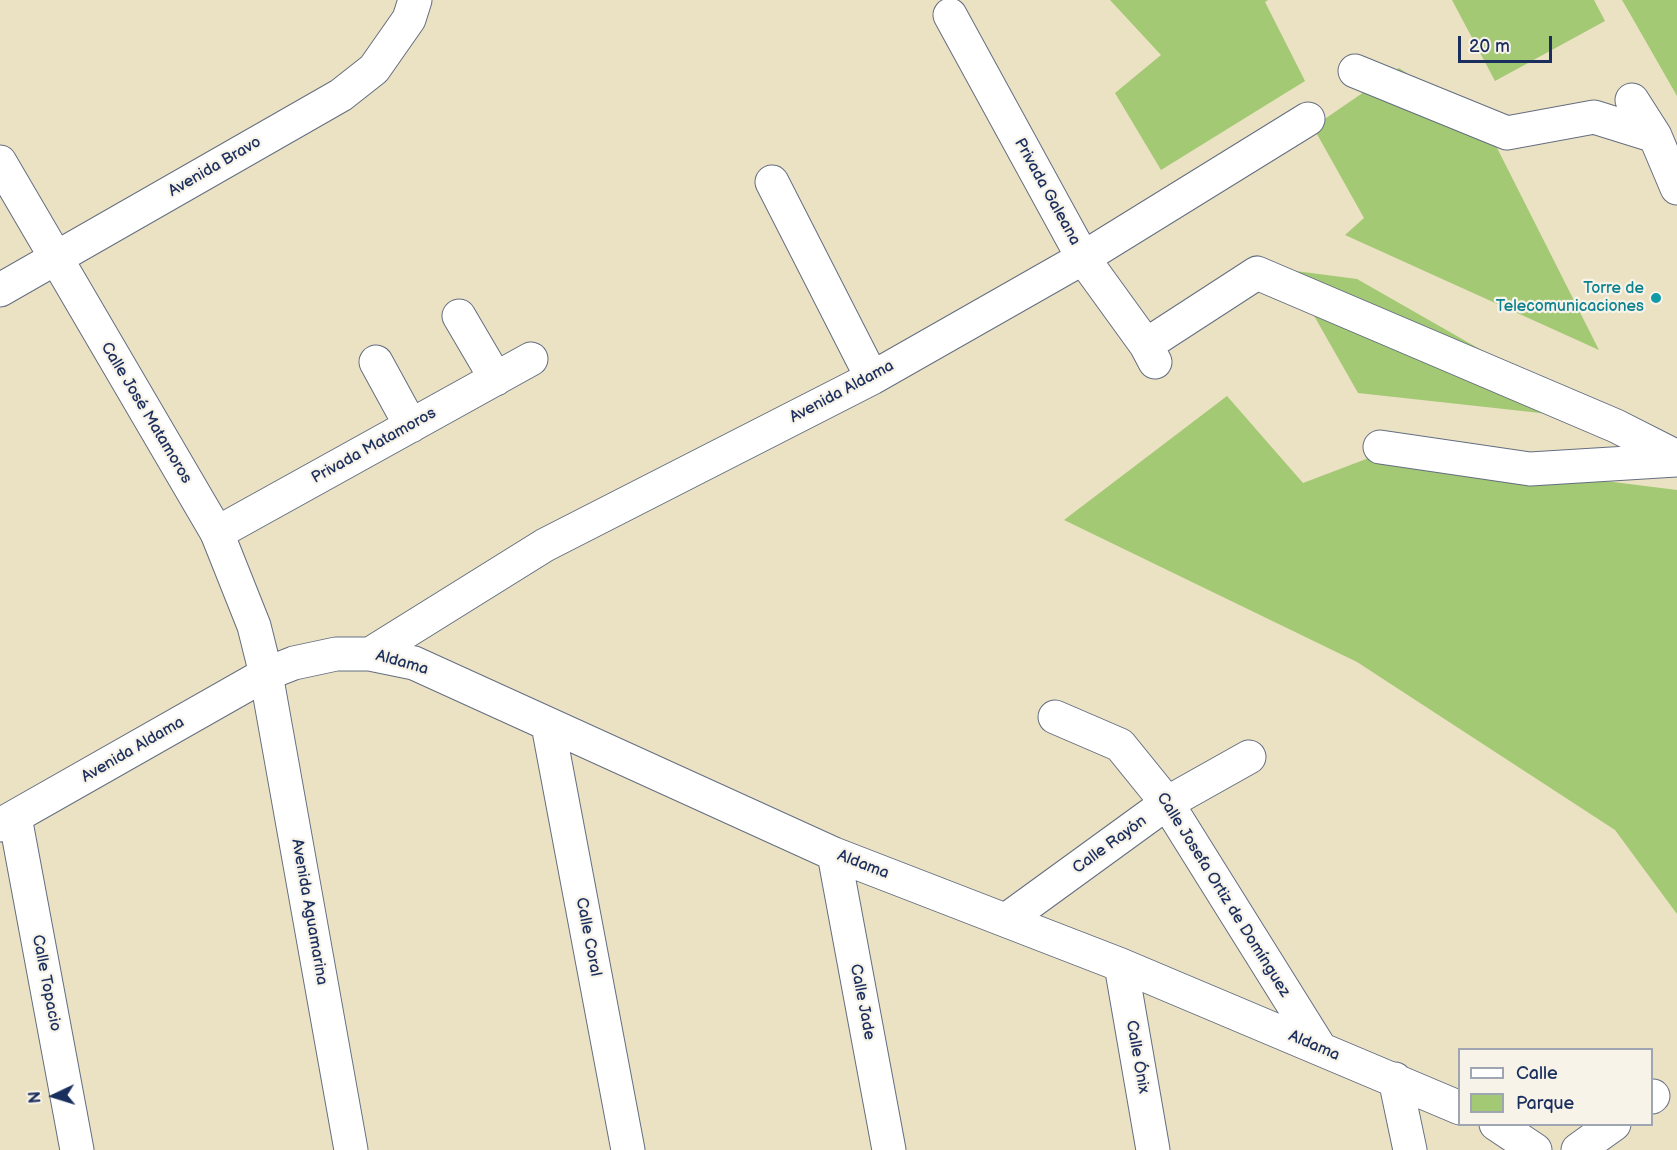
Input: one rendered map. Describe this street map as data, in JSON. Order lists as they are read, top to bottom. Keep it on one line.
{"streets":{"street":["Avenida Bravo","Privada Galeana","Avenida Aldama","Calle José Matamoros","Privada Matamoros","Aldama","Calle Rayón","Calle Josefa Ortiz de Domínguez","Avenida Aguamarina","Calle Coral","Calle Topacio","Calle Jade","Calle Ónix"]},"crossings":[["Avenida Bravo","Calle José Matamoros"],["Privada Galeana","Avenida Aldama"],["Avenida Aldama","Calle José Matamoros"],["Avenida Aldama","Aldama"],["Avenida Aldama","Avenida Aguamarina"],["Avenida Aldama","Calle Topacio"],["Calle José Matamoros","Privada Matamoros"],["Calle José Matamoros","Aldama"],["Calle José Matamoros","Avenida Aguamarina"],["Aldama","Calle Rayón"],["Aldama","Calle Josefa Ortiz de Domínguez"],["Aldama","Avenida Aguamarina"],["Aldama","Calle Coral"],["Aldama","Calle Jade"],["Aldama","Calle Ónix"],["Calle Rayón","Calle Josefa Ortiz de Domínguez"]],"places":["Torre de Telecomunicaciones"],"legend":["Calle","Parque"],"scale_bar":"20 m","north":"left"}
